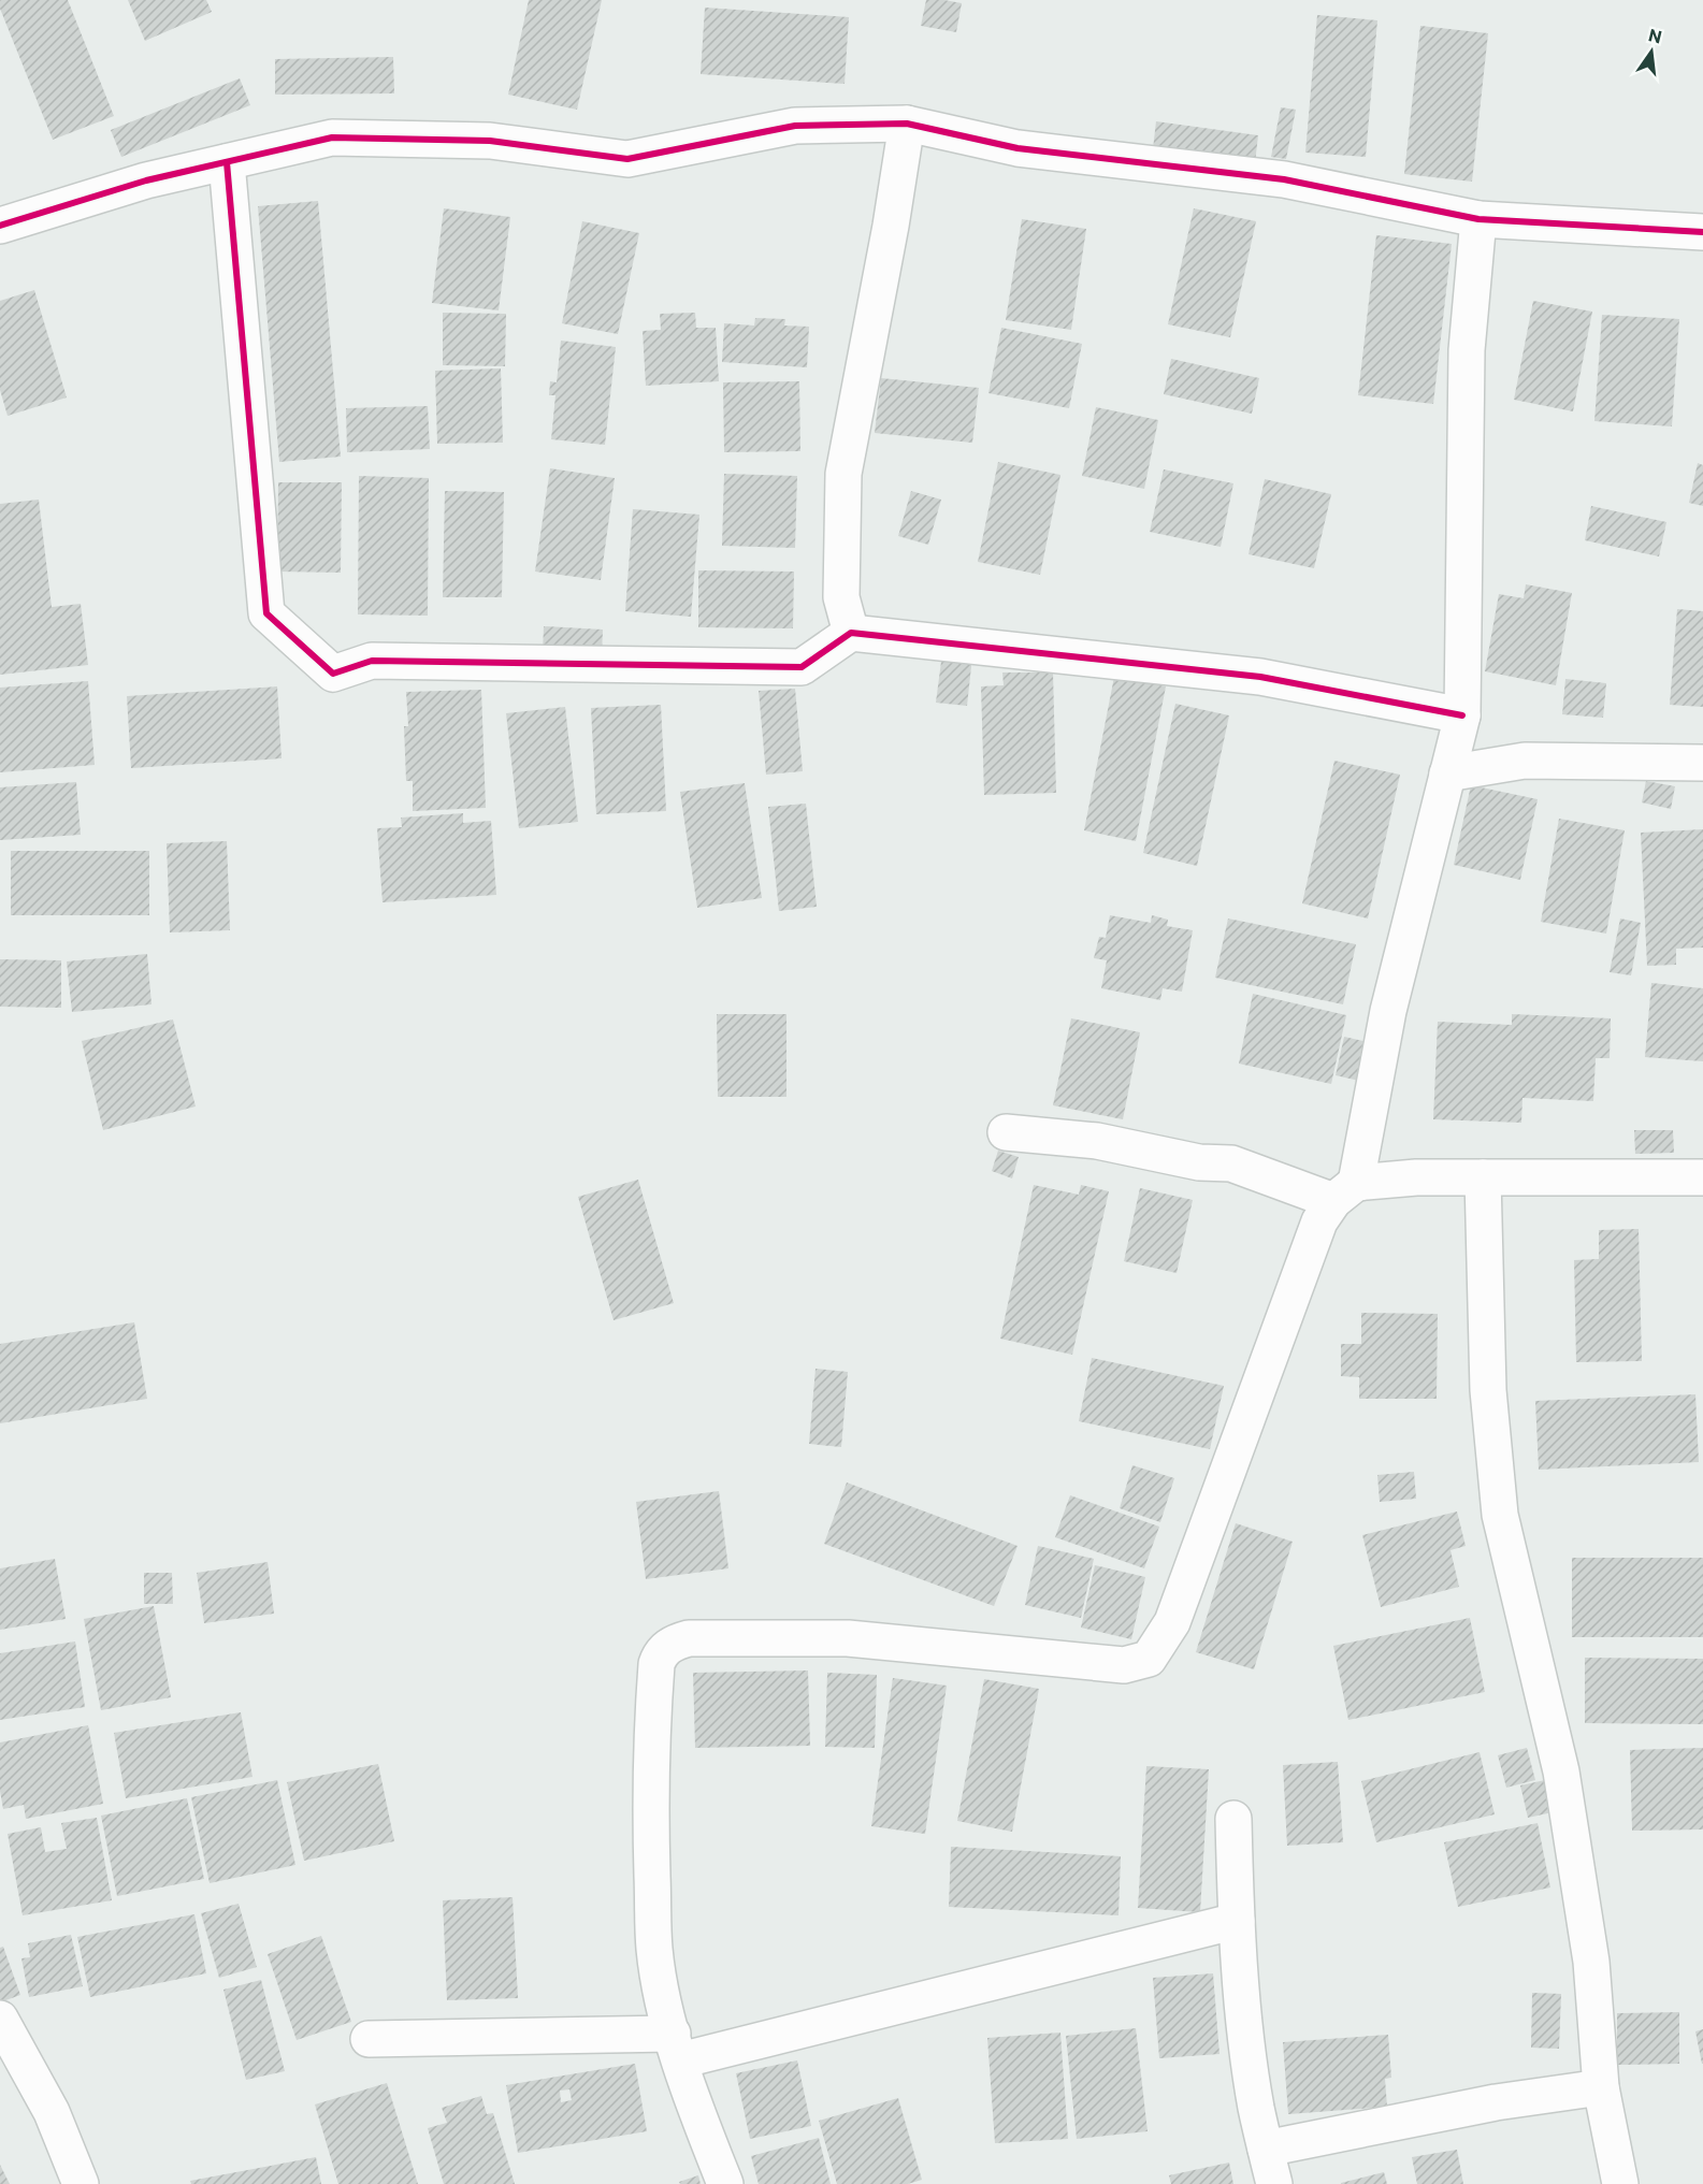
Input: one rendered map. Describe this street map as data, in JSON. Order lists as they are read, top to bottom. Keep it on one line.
{"north":"top"}
